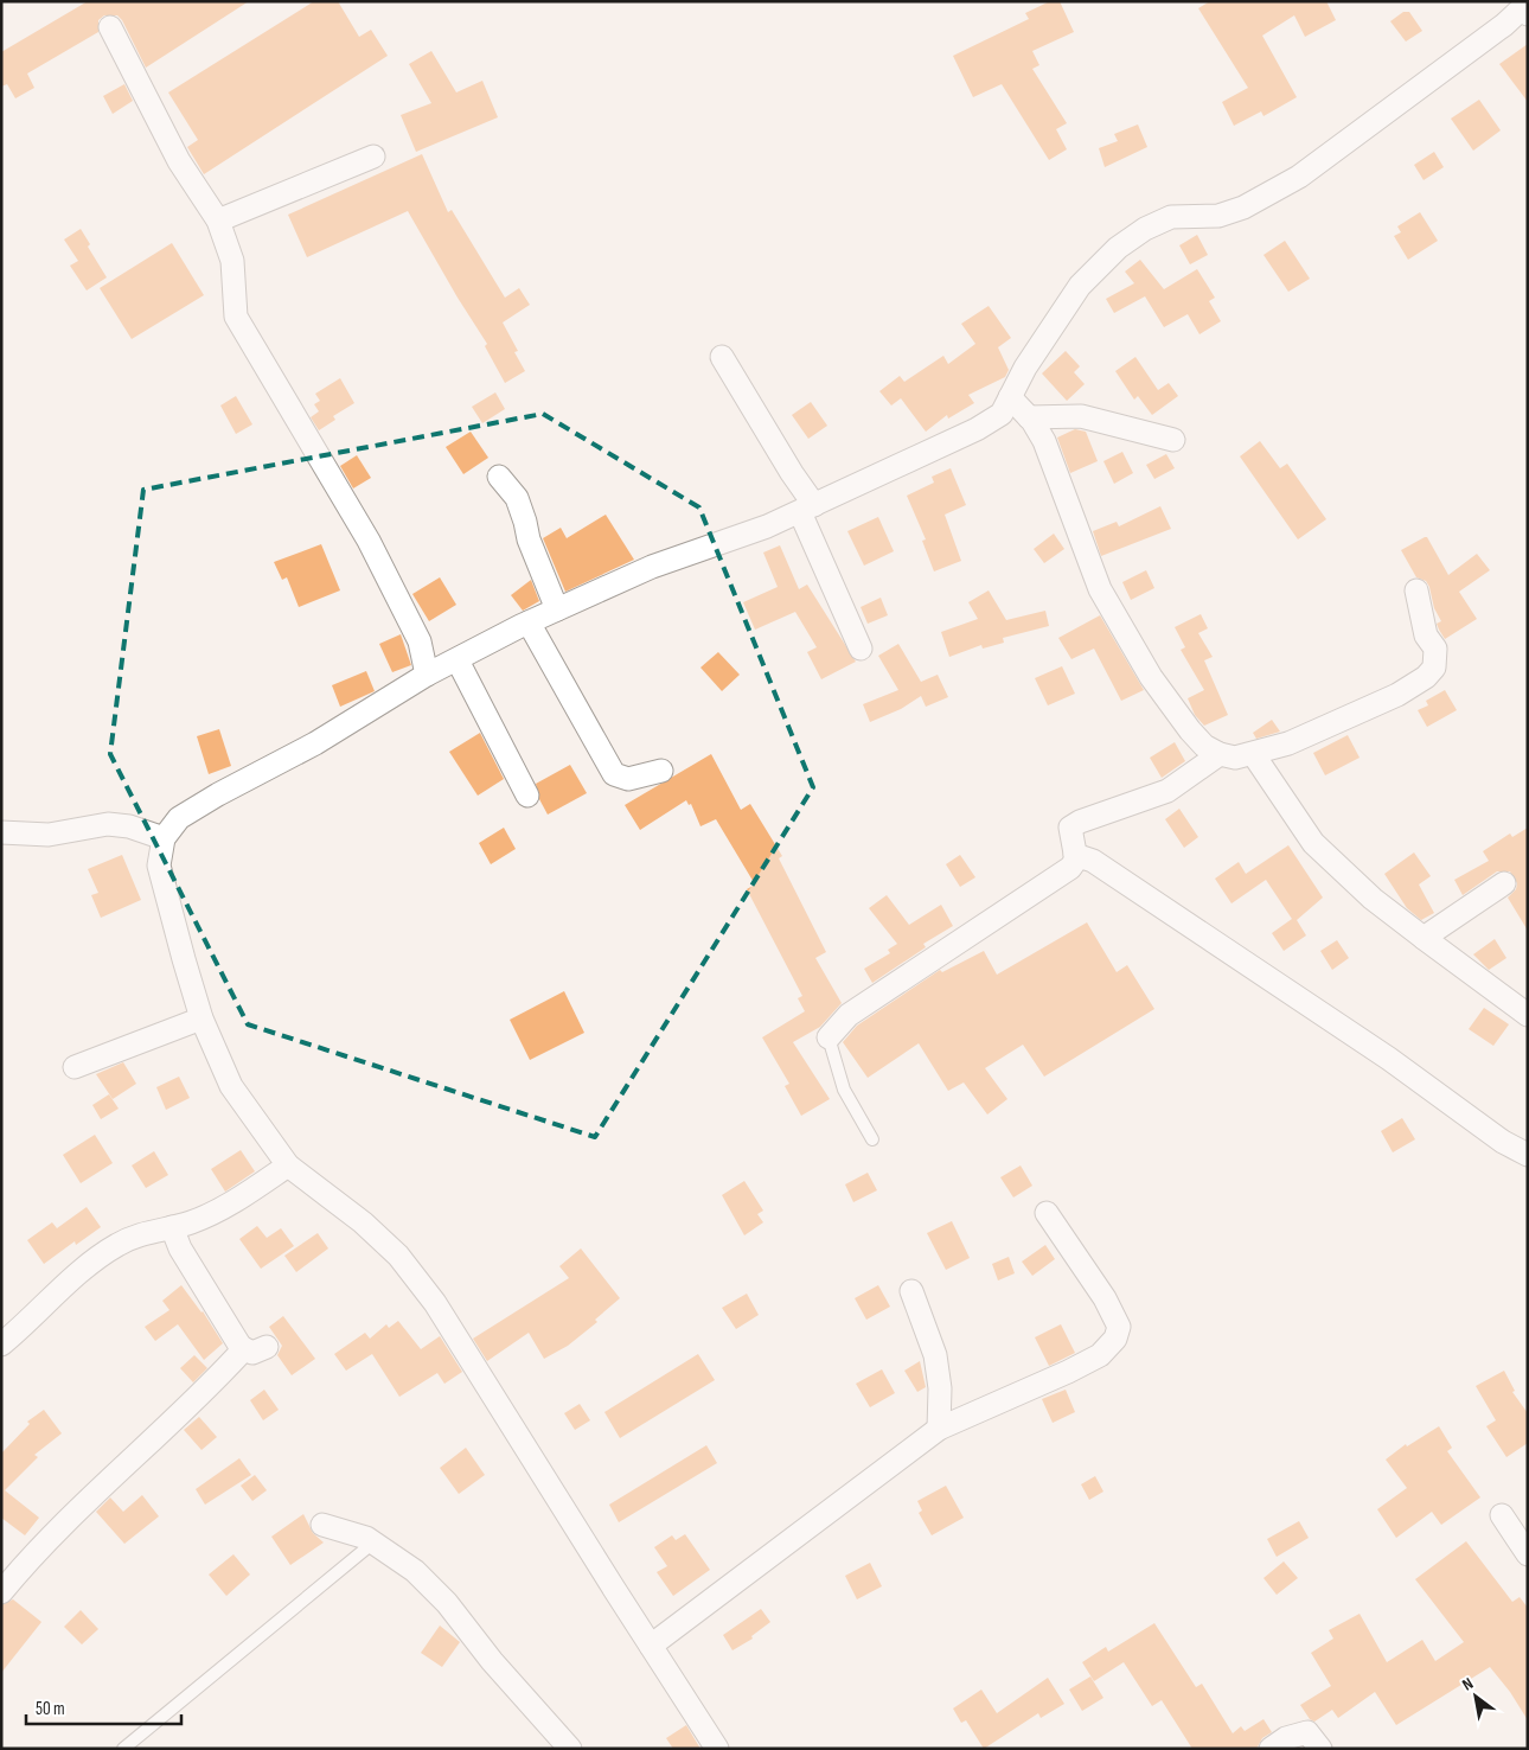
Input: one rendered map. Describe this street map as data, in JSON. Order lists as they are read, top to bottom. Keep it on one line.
{"scale_bar":"50 m","north":"top left"}
